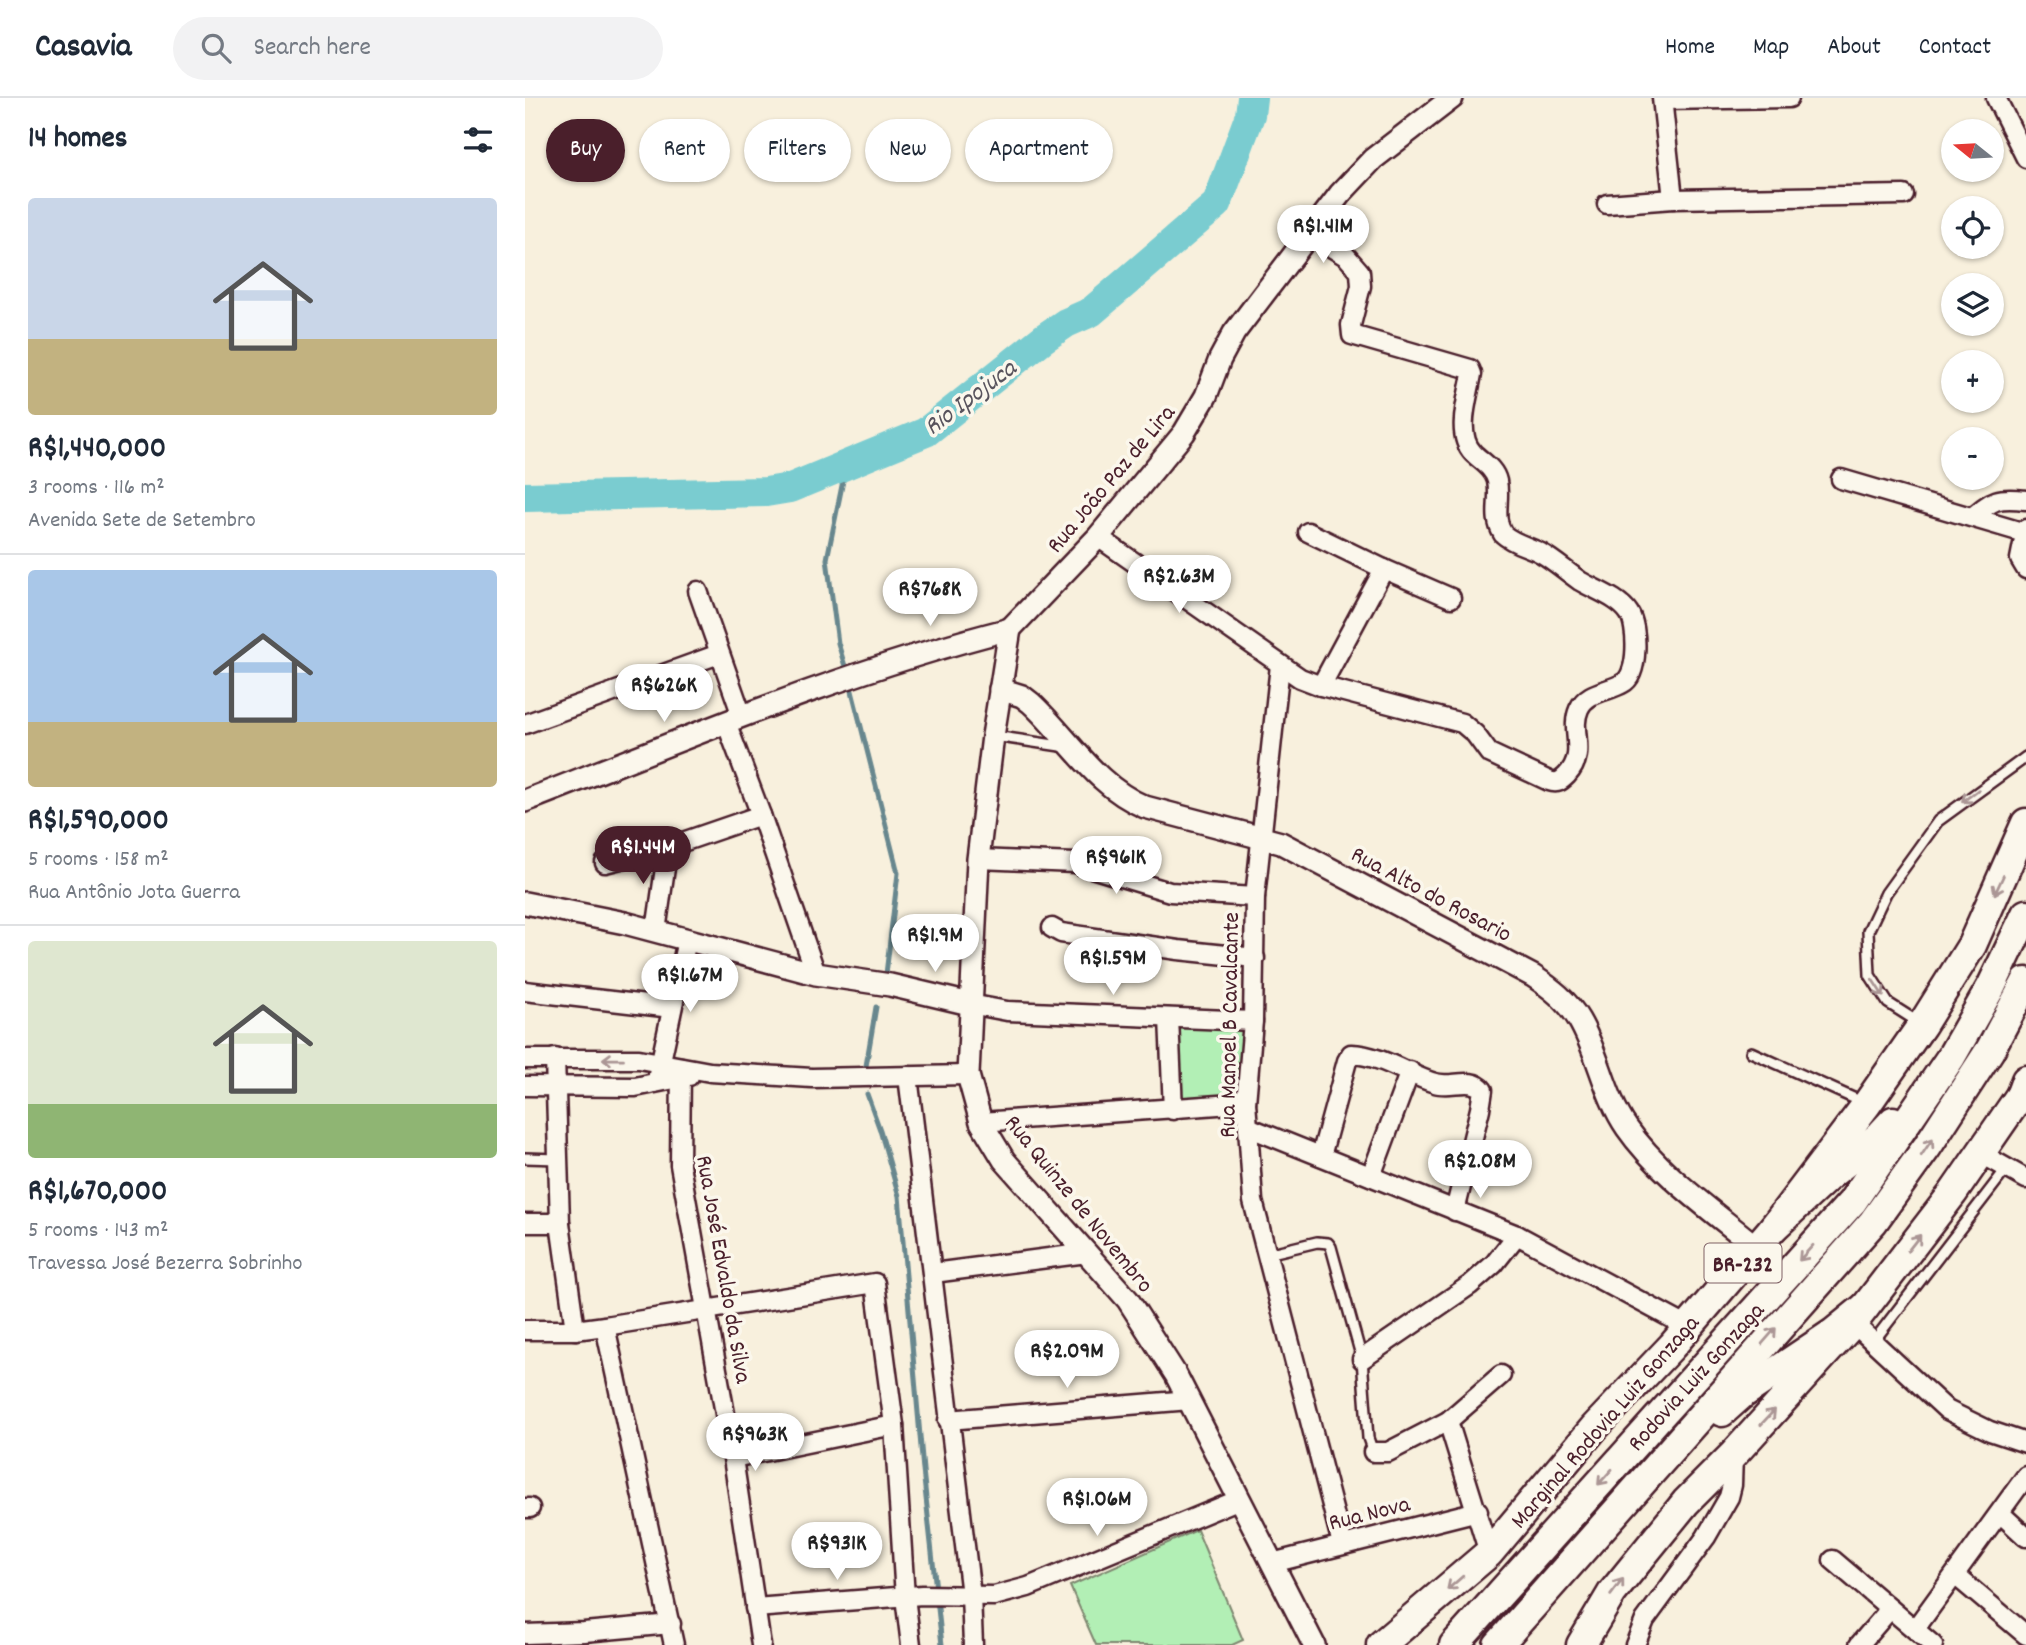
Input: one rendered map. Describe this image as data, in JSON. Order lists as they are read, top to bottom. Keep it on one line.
{"streets":{"main road":["BR-232","Rodovia Luiz Gonzaga","Marginal Rodovia Luiz Gonzaga"],"street":["Rua João Paz de Lira","Rua Alto do Rosario","Rua Manoel B Cavalcante","Rua Quinze de Novembro","Rua José Edvaldo da Silva","Rua Nova"]},"crossings":[["Rua João Paz de Lira","Rua Quinze de Novembro"],["Rua Alto do Rosario","Rua Manoel B Cavalcante"],["Rua Alto do Rosario","Rua Quinze de Novembro"],["Rua Alto do Rosario","Marginal Rodovia Luiz Gonzaga"],["Rua Manoel B Cavalcante","Rua Nova"],["Rua Quinze de Novembro","Rua Nova"]],"water":["Rio Ipojuca"],"north":"left","page":{"header":"Casavia","search":"Search here","nav":["Home","Map","About","Contact"],"heading":"14 homes","map_buttons":["+","−"],"chip":["Buy","Rent","Filters","New","Apartment"],"list":[{"name":"R$1,440,000","note":"3 rooms · 116 m² · Avenida Sete de Setembro"},{"name":"R$1,590,000","note":"5 rooms · 158 m² · Rua Antônio Jota Guerra"},{"name":"R$1,670,000","note":"5 rooms · 143 m² · Travessa José Bezerra Sobrinho"}],"price":["R$1.41M","R$2.63M","R$768K","R$626K","R$1.44M","R$961K","R$1.9M","R$1.59M","R$1.67M","R$2.08M","R$2.09M","R$963K","R$1.06M","R$931K"]}}
